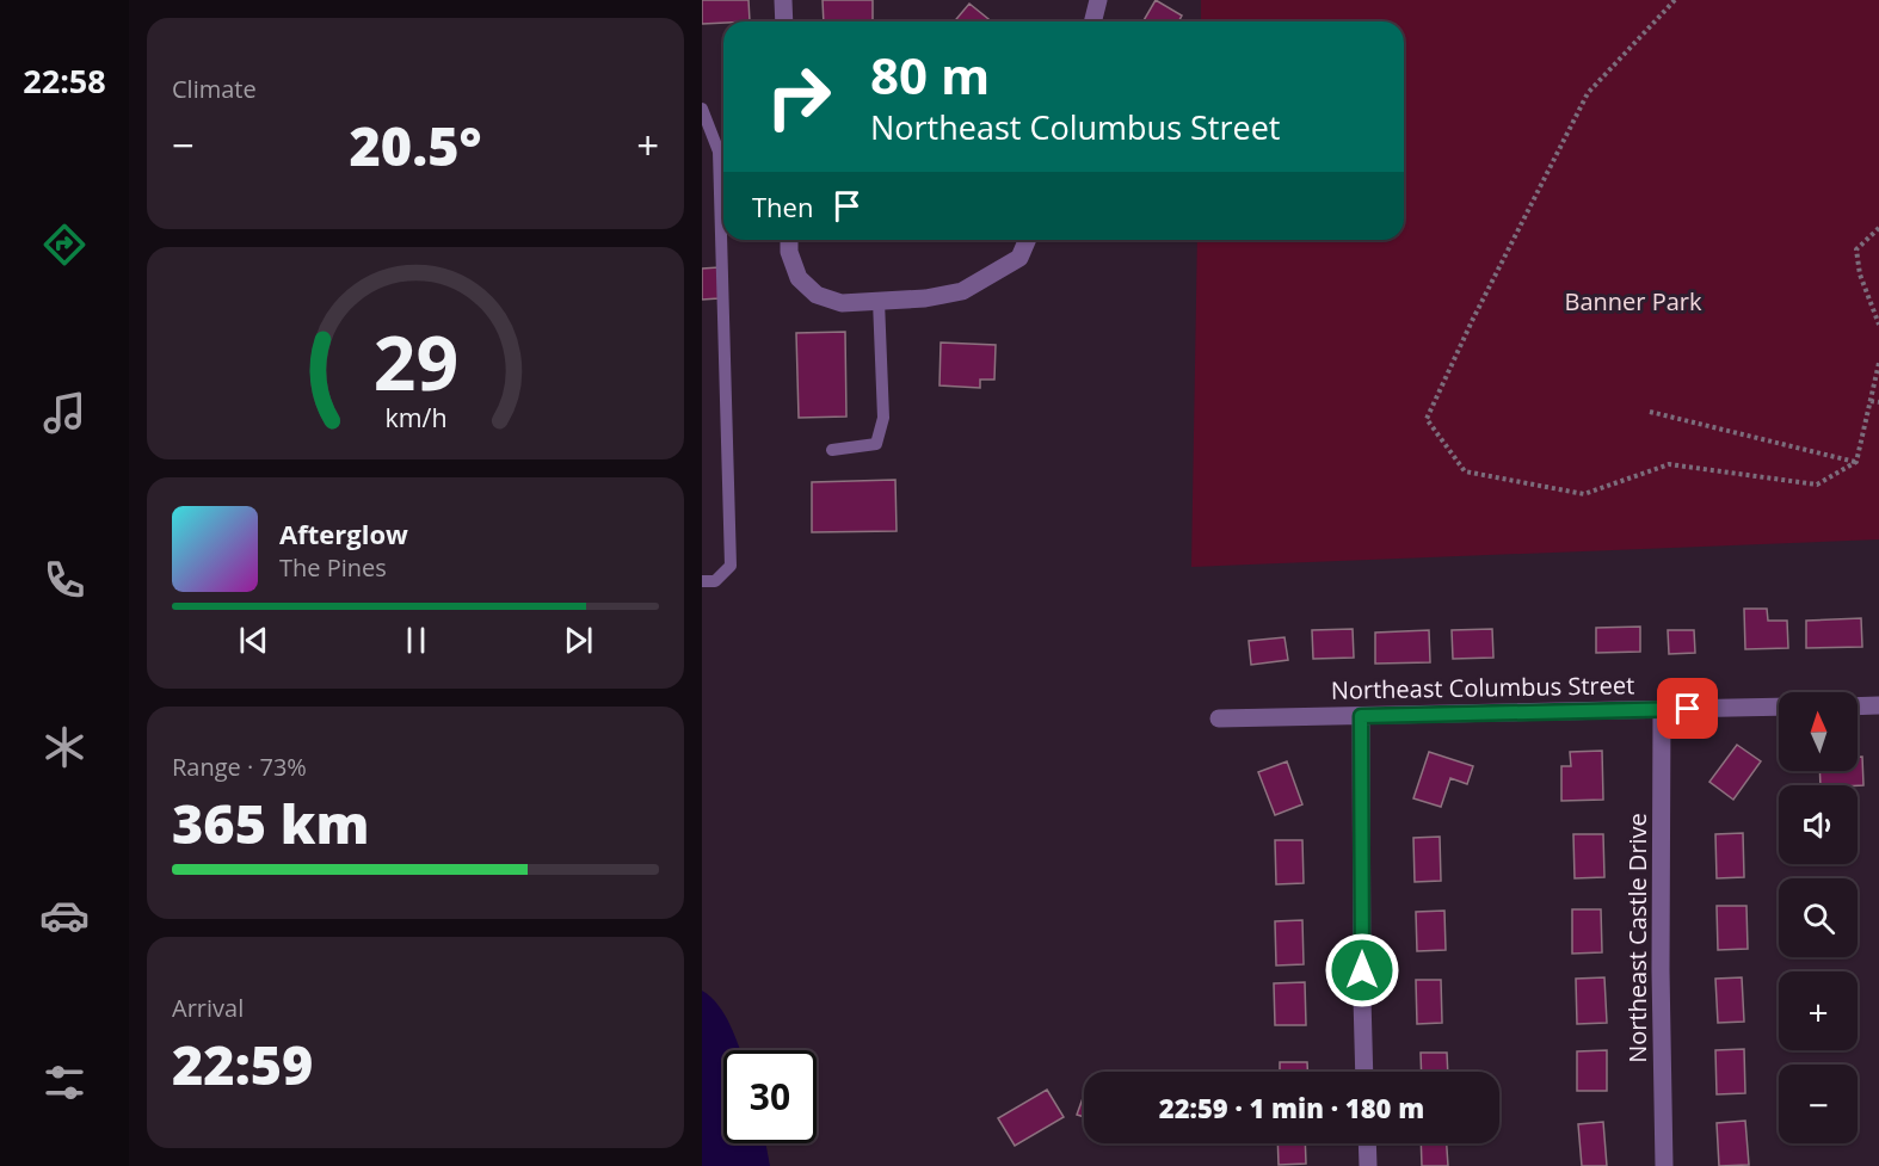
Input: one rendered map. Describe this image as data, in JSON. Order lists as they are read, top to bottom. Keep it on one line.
{"streets":{"street":["Northeast Columbus Street","Northeast Castle Drive"]},"crossings":[["Northeast Columbus Street","Northeast Castle Drive"]],"parks":["Banner Park"],"north":"top","page":{"tabs":"22:58","tile":["Climate",["Range · 73%","365 km"],["Arrival","22:59"]],"turn":["80 m","Northeast Columbus Street"],"heat":["−","20.5°","+"],"then":"Then","song":["Afterglow","The Pines"],"map_buttons":["+","−"],"limit":"30","trip":"22:59 · 1 min · 180 m","gauge":["29","km/h"]}}
